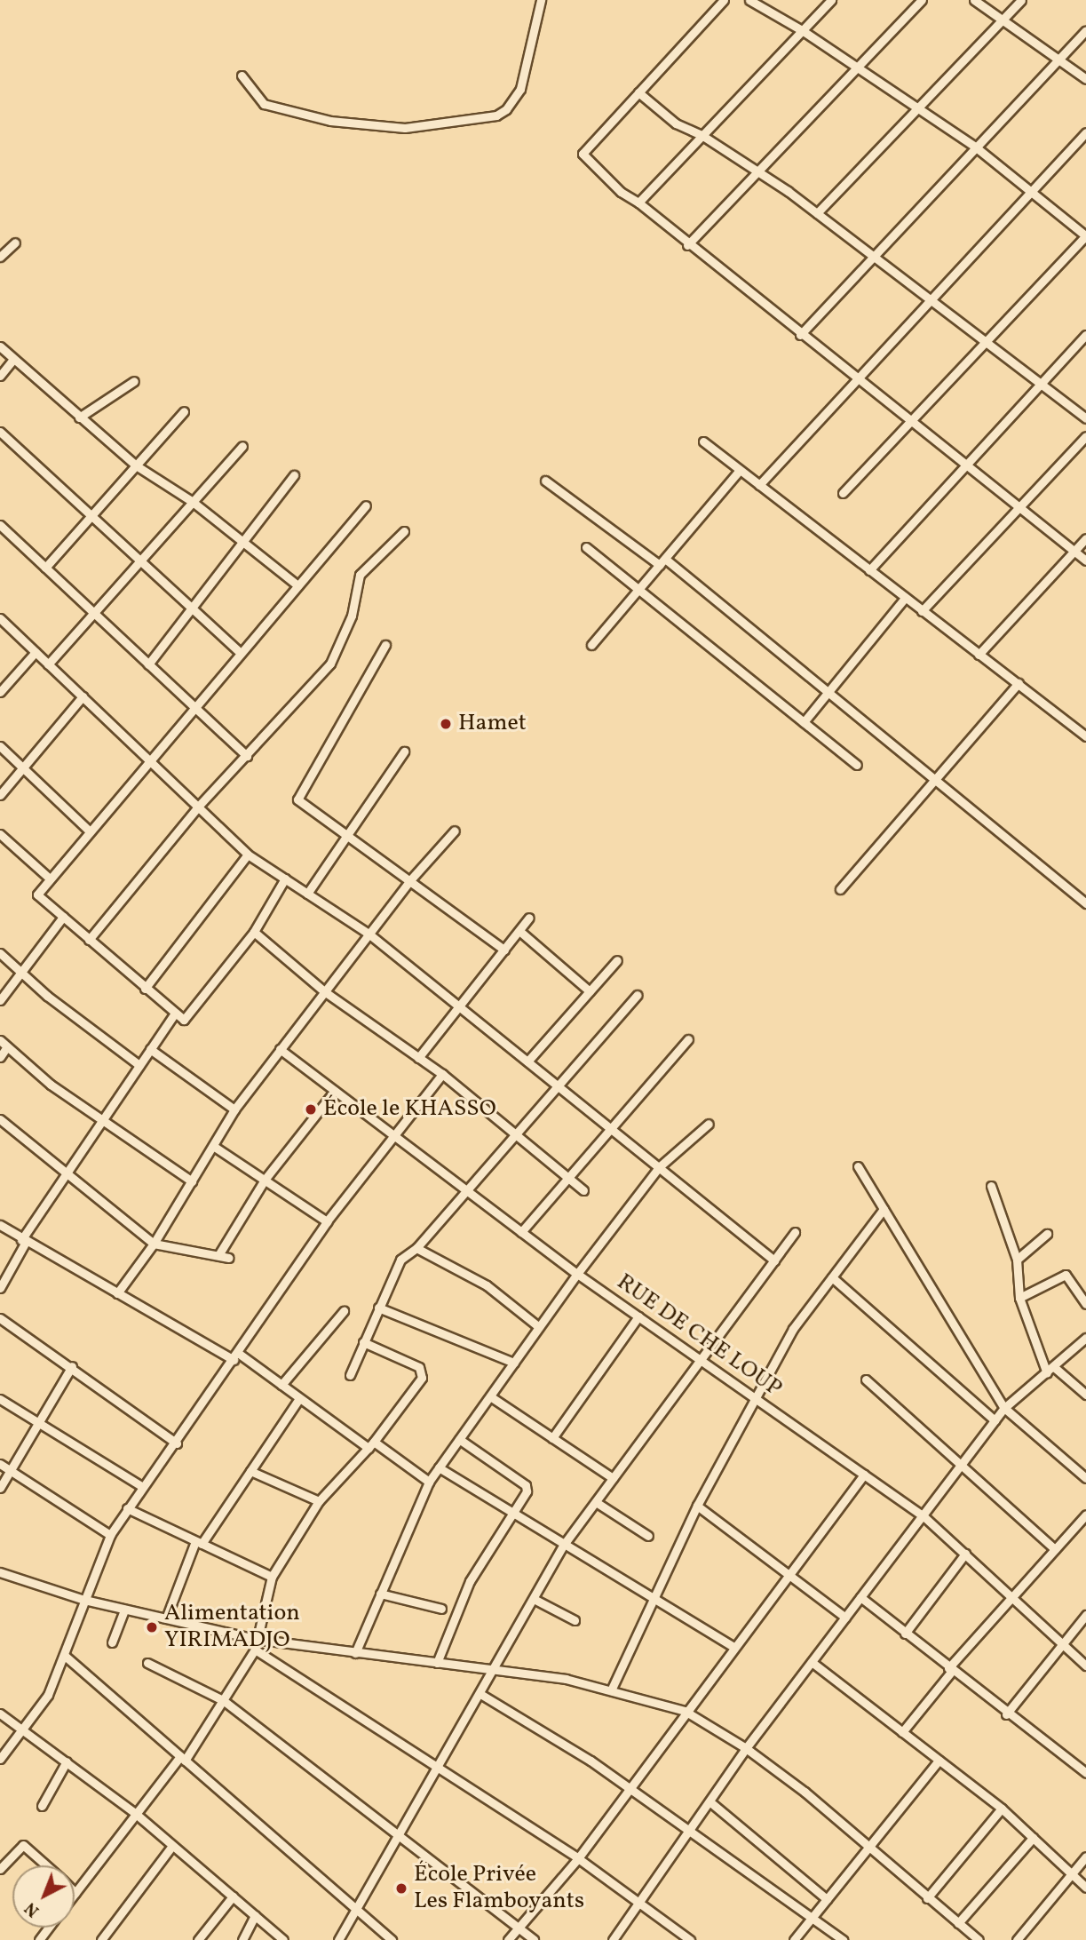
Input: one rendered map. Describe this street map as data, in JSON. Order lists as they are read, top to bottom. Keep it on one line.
{"streets":{"street":["RUE DE CHE LOUP"]},"places":["Hamet","École le KHASSO","Alimentation YIRIMADJO","École Privée Les Flamboyants"],"north":"bottom left"}
